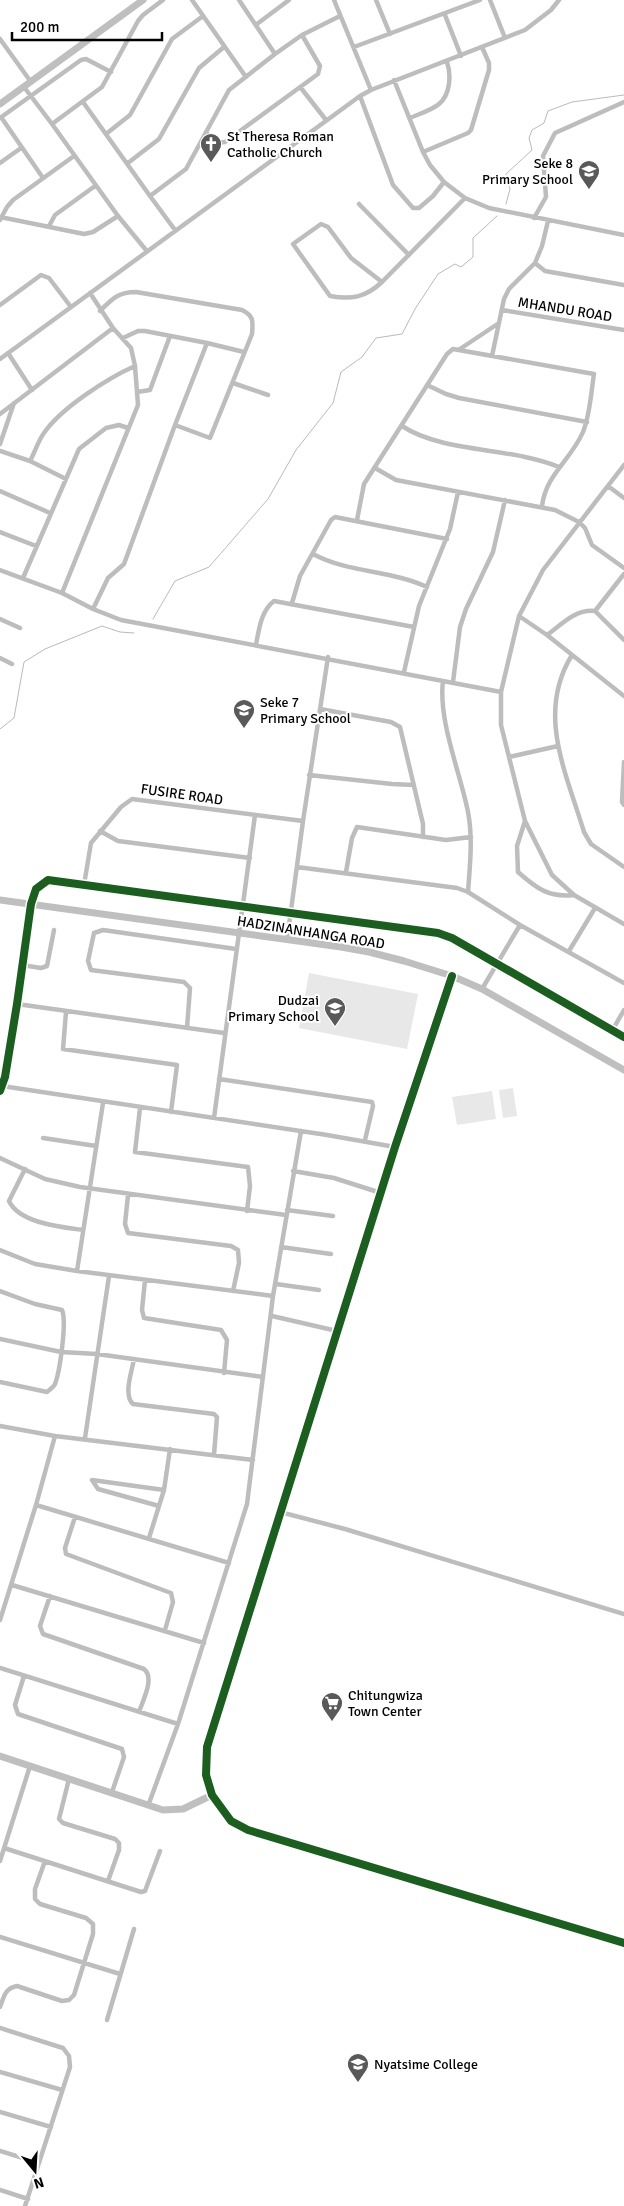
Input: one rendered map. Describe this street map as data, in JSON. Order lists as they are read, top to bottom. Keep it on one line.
{"streets":{"street":["MHANDU ROAD","FUSIRE ROAD","HADZINANHANGA ROAD"]},"places":{"church":["St Theresa Roman Catholic Church"],"school or university":["Seke 8 Primary School","Seke 7 Primary School","Dudzai Primary School","Nyatsime College"],"supermarket":["Chitungwiza Town Center"]},"scale_bar":"200 m","north":"bottom"}
